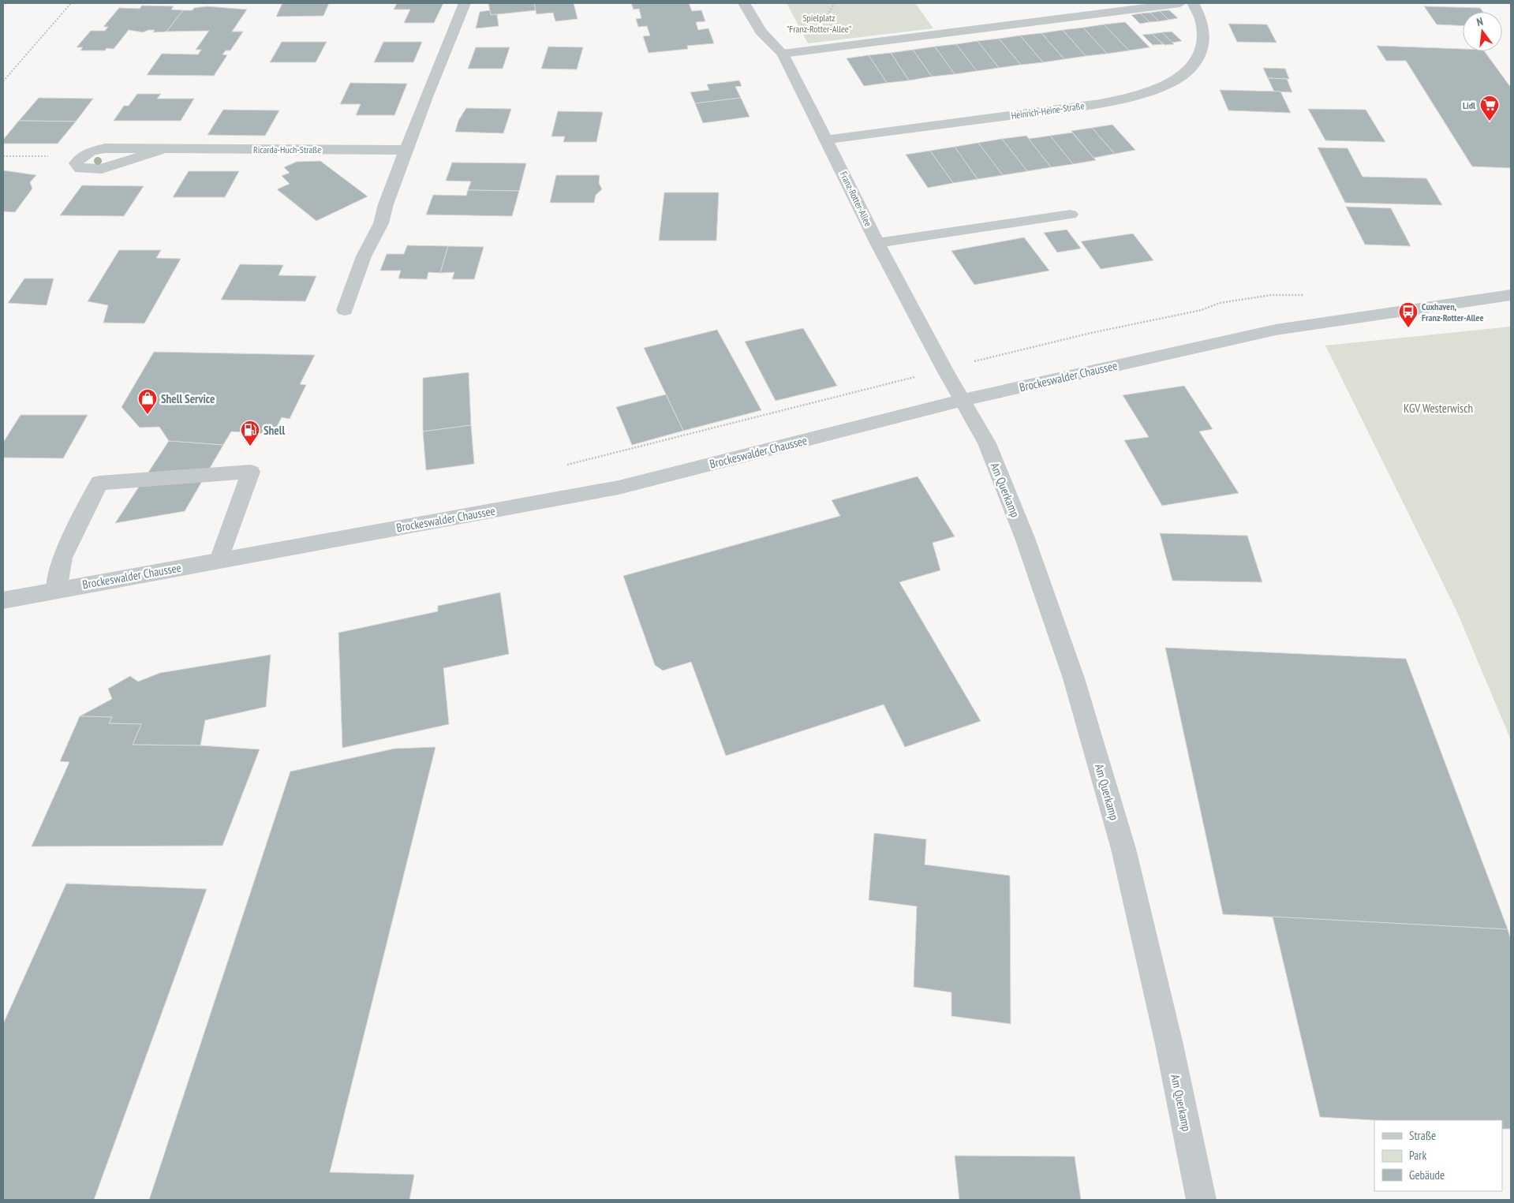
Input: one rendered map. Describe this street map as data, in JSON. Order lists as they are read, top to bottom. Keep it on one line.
{"streets":{"street":["Heinrich-Heine-Straße","Ricarda-Huch-Straße","Franz-Rotter-Allee","Brockeswalder Chaussee","Am Querkamp"]},"crossings":[["Heinrich-Heine-Straße","Franz-Rotter-Allee"],["Franz-Rotter-Allee","Brockeswalder Chaussee"],["Franz-Rotter-Allee","Am Querkamp"],["Brockeswalder Chaussee","Am Querkamp"]],"parks":["Spielplatz \"Franz-Rotter-Allee\"","KGV Westerwisch"],"places":{"supermarket":["Lidl"],"bus stop":["Cuxhaven, Franz-Rotter-Allee"],"shop":["Shell Service"],"fuel station":["Shell"]},"legend":["Straße","Park","Gebäude"],"north":"top"}
